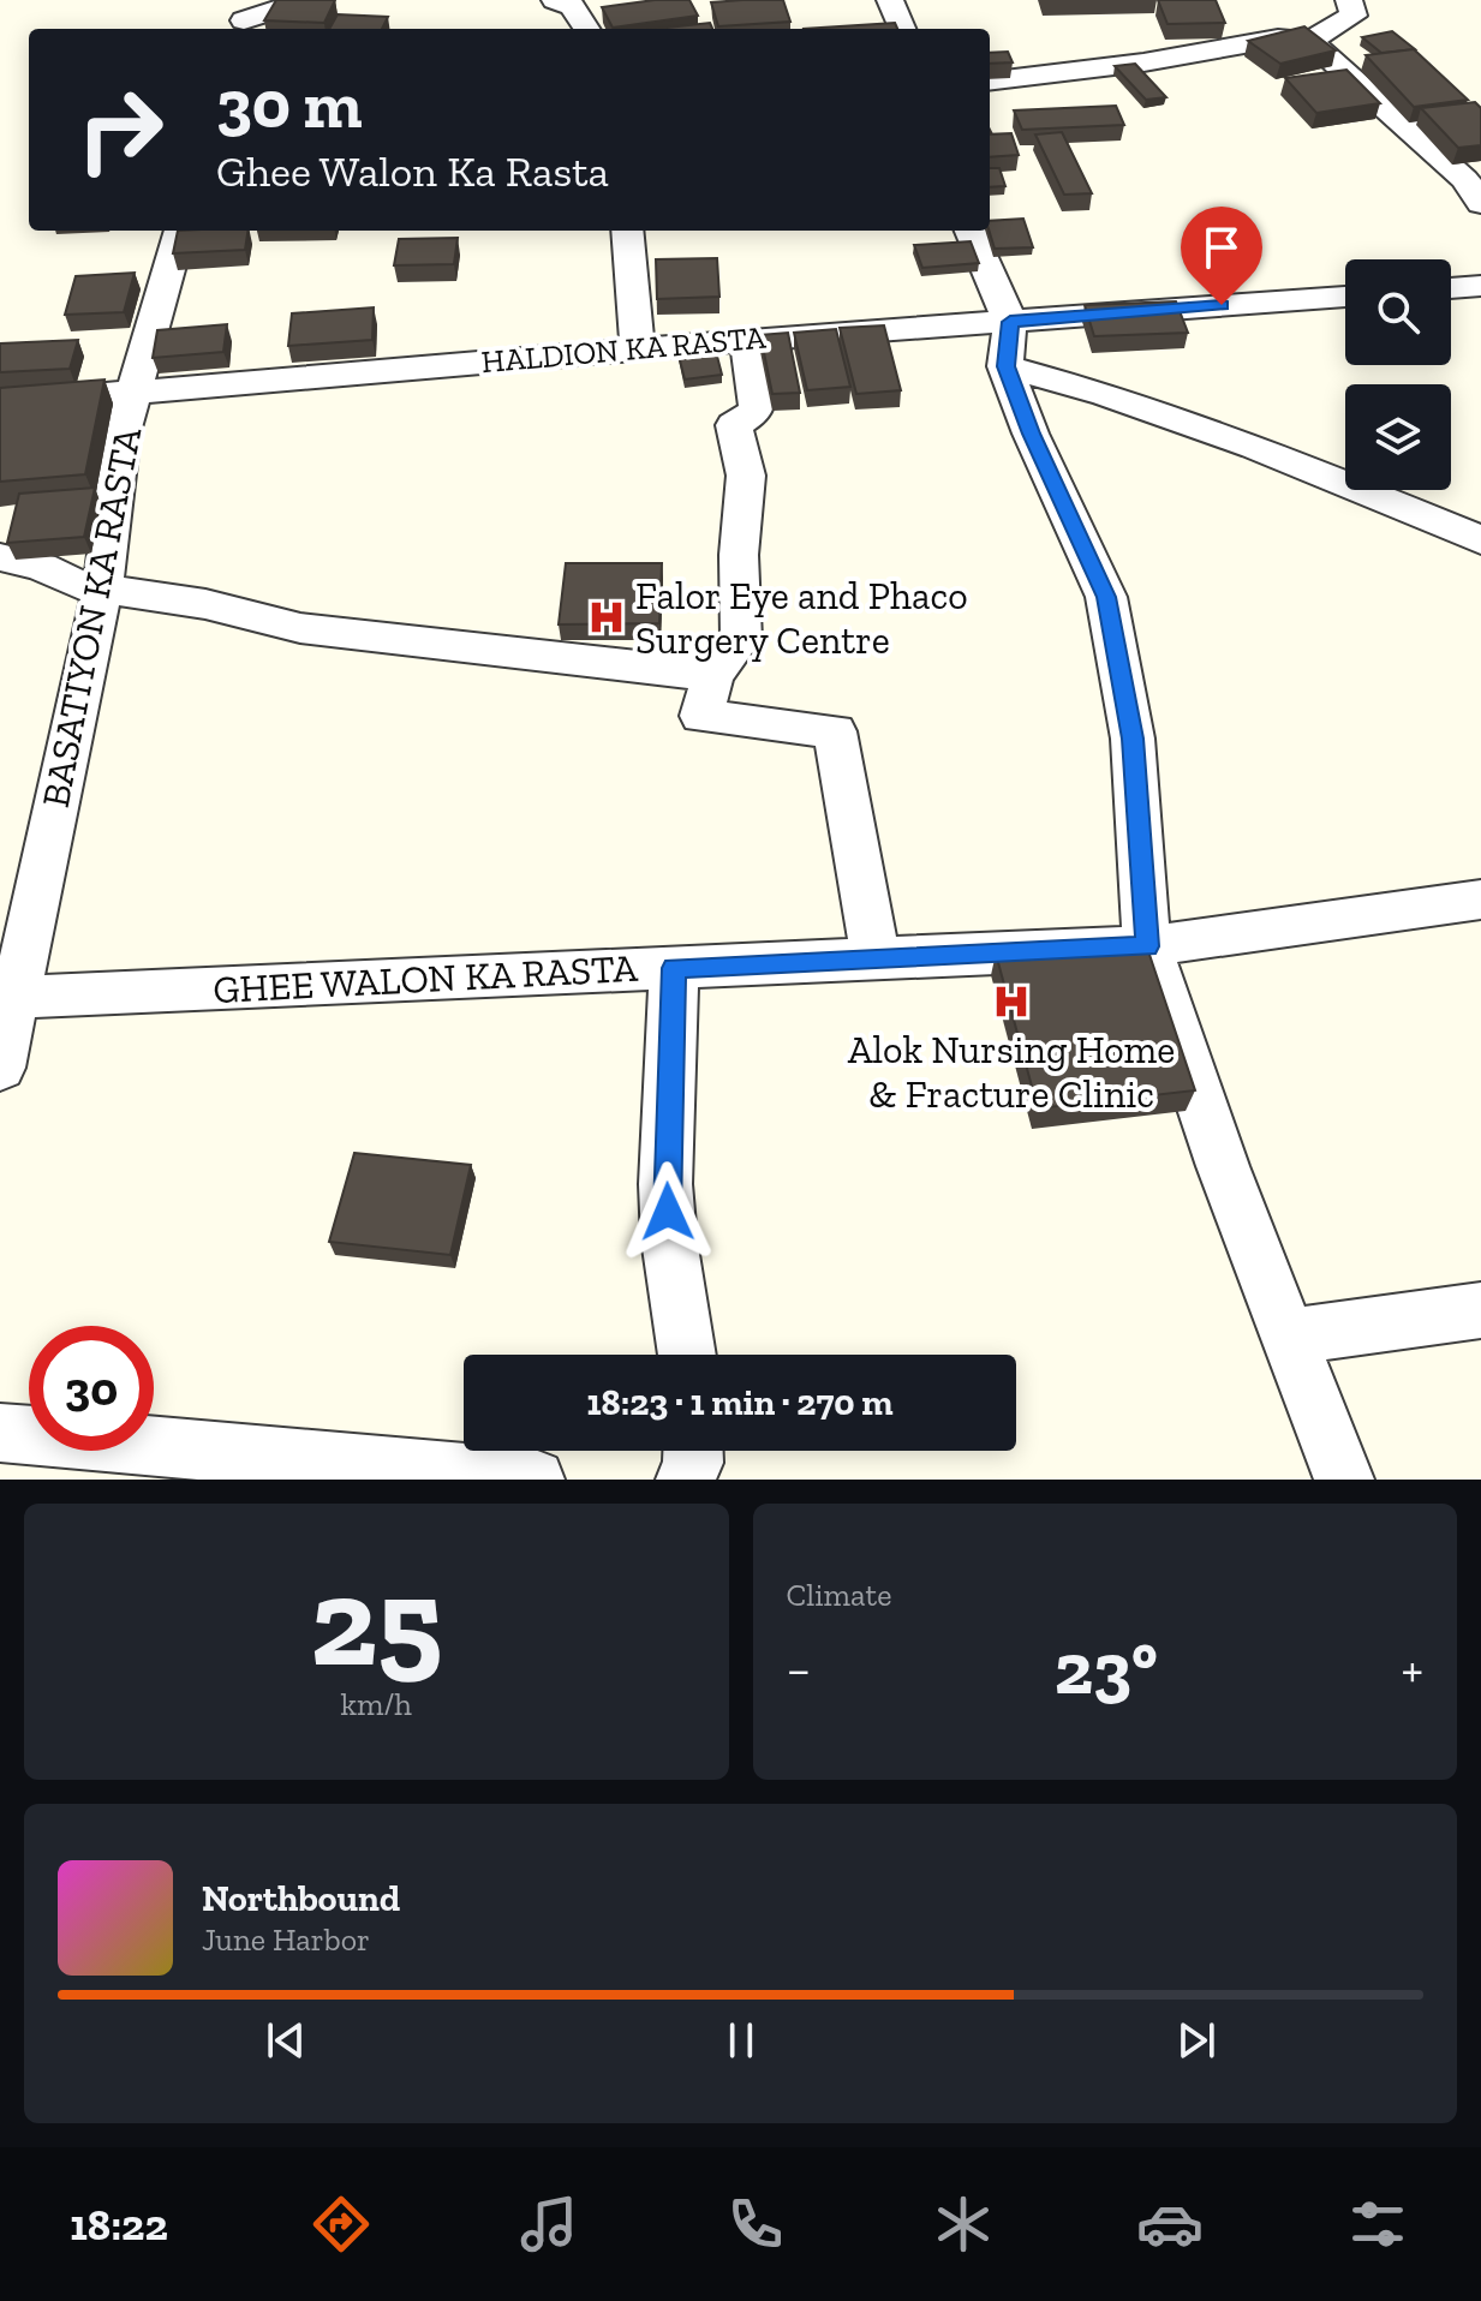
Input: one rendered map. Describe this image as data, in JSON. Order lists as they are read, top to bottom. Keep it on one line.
{"streets":{"street":["HALDION KA RASTA","BASATIYON KA RASTA","GHEE WALON KA RASTA"]},"crossings":[["HALDION KA RASTA","BASATIYON KA RASTA"],["BASATIYON KA RASTA","GHEE WALON KA RASTA"]],"places":{"hospital":["Falor Eye and Phaco Surgery Centre","Alok Nursing Home & Fracture Clinic"]},"page":{"turn":["30 m","Ghee Walon Ka Rasta"],"limit":"30","trip":"18:23 · 1 min · 270 m","tile":[["25","km/h"],"Climate"],"heat":["−","23°","+"],"song":["Northbound","June Harbor"],"tabs":"18:22"}}
